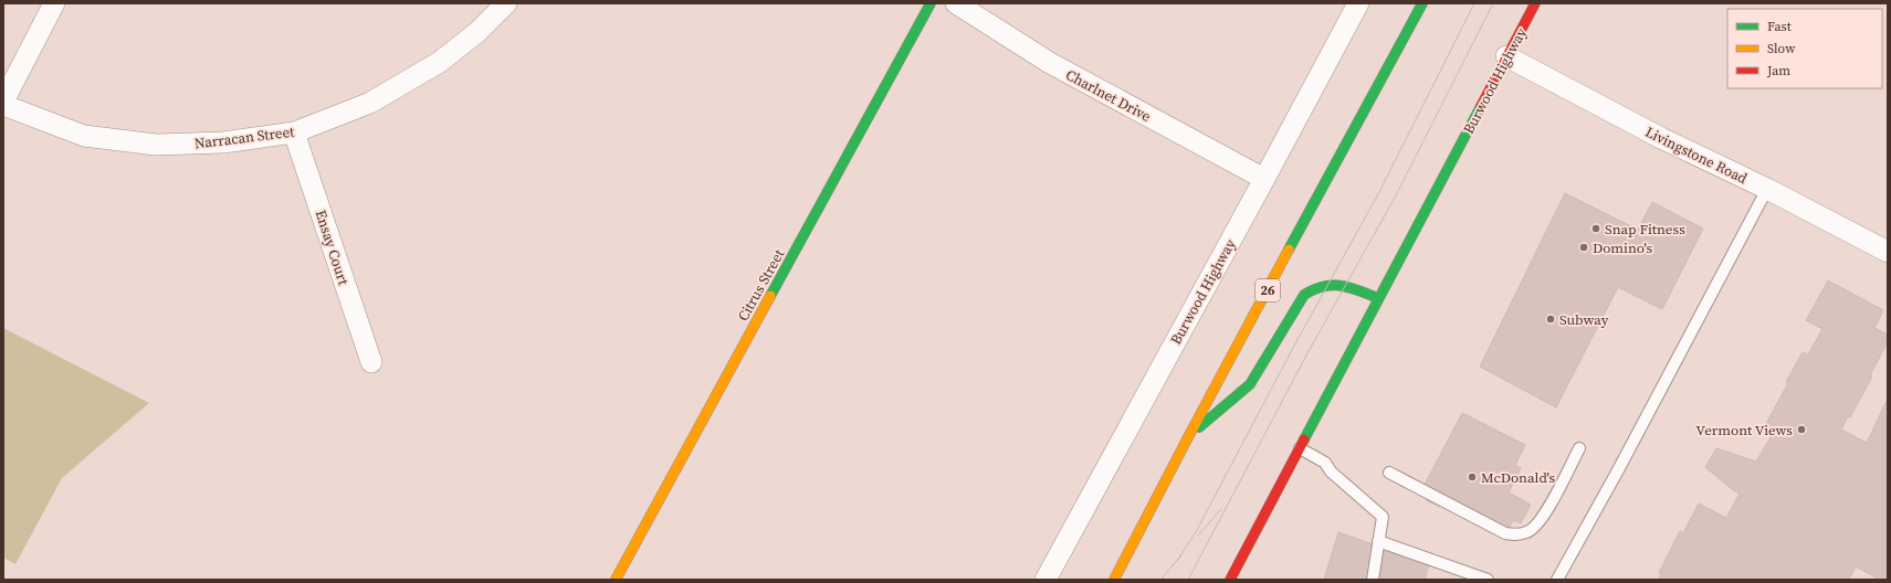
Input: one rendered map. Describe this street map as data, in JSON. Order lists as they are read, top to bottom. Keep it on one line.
{"streets":{"main road":["Burwood Highway","Citrus Street","26"],"street":["Charlnet Drive","Narracan Street","Livingstone Road","Ensay Court"]},"crossings":[["Burwood Highway","Charlnet Drive"],["Burwood Highway","Livingstone Road"],["Narracan Street","Ensay Court"]],"places":["Snap Fitness","Domino's","Subway","Vermont Views","McDonald's"],"legend":["Fast","Slow","Jam"]}
